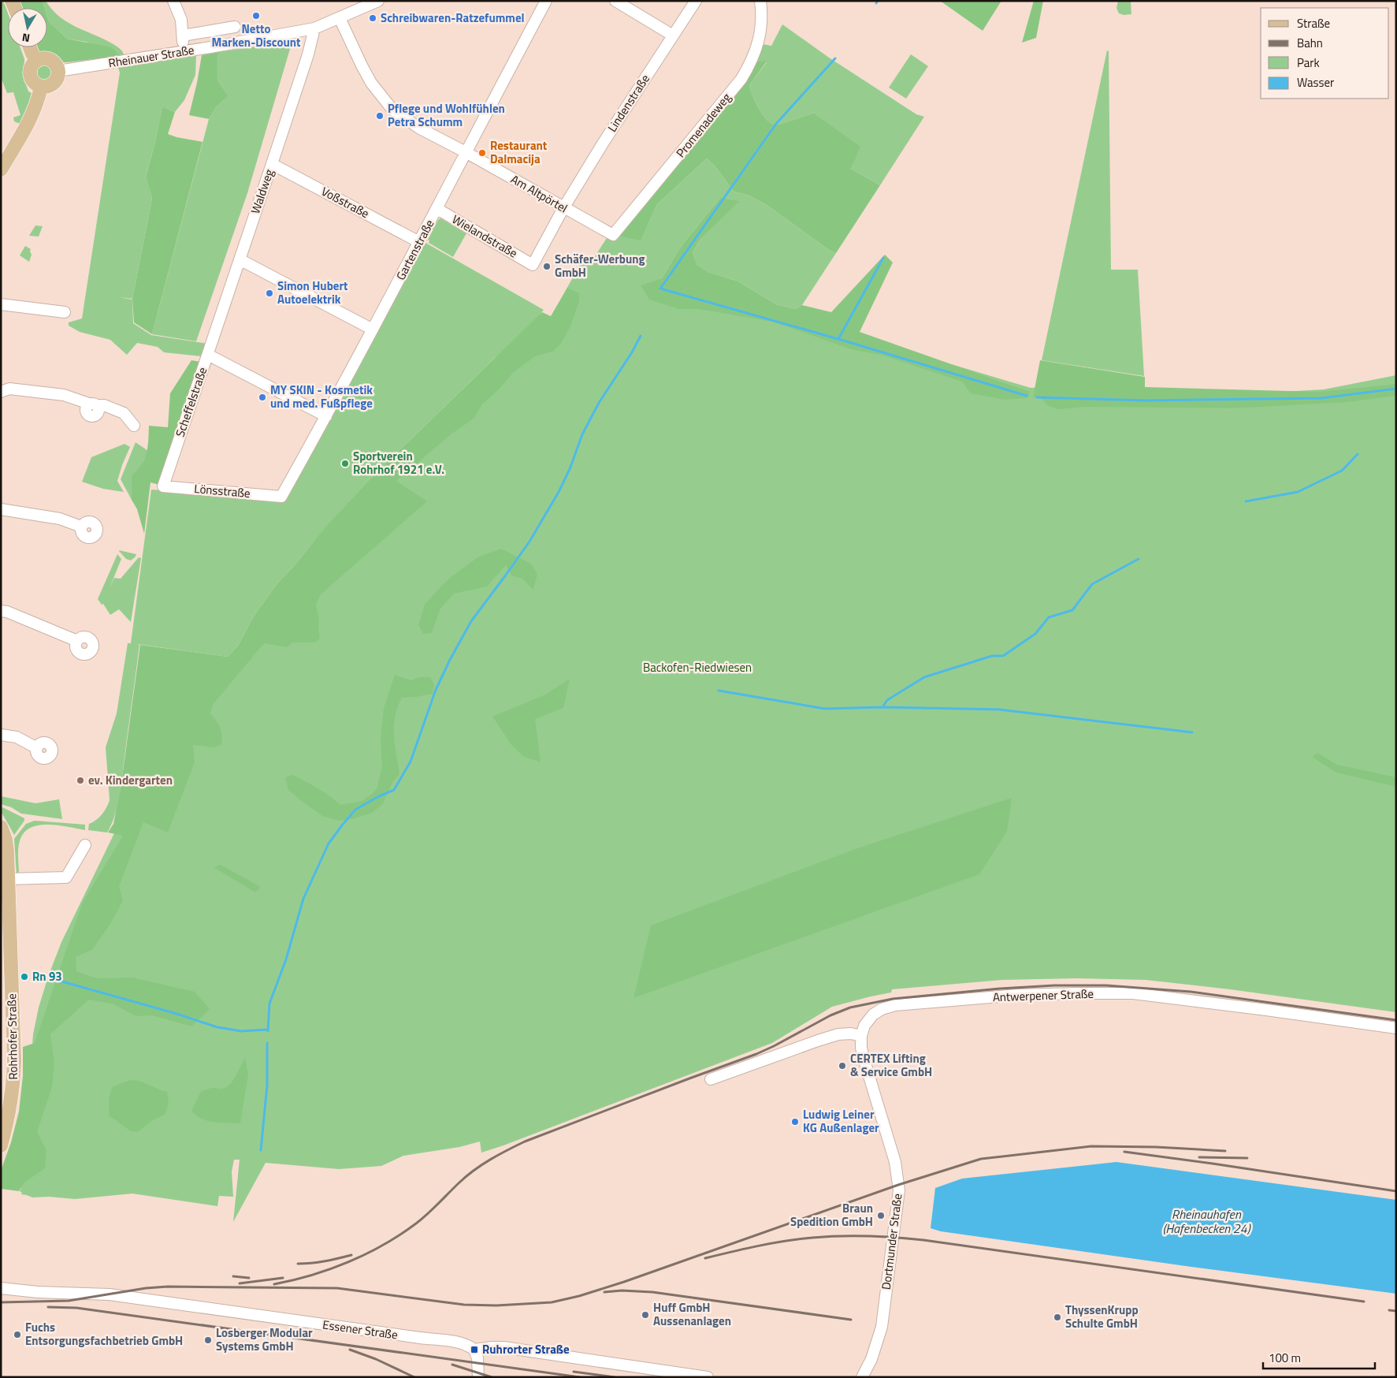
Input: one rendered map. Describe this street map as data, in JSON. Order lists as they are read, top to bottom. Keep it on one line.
{"streets":{"main road":["Rohrhofer Straße"],"street":["Rheinauer Straße","Lindenstraße","Promenadeweg","Waldweg","Am Altpörtel","Voßstraße","Wielandstraße","Gartenstraße","Scheffelstraße","Lönsstraße","Antwerpener Straße","Dortmunder Straße","Essener Straße"]},"crossings":[["Rheinauer Straße","Waldweg"],["Rheinauer Straße","Am Altpörtel"],["Lindenstraße","Am Altpörtel"],["Lindenstraße","Wielandstraße"],["Promenadeweg","Am Altpörtel"],["Waldweg","Voßstraße"],["Waldweg","Scheffelstraße"],["Am Altpörtel","Gartenstraße"],["Voßstraße","Gartenstraße"],["Wielandstraße","Gartenstraße"],["Gartenstraße","Scheffelstraße"],["Gartenstraße","Lönsstraße"],["Scheffelstraße","Lönsstraße"],["Antwerpener Straße","Dortmunder Straße"]],"water":["Rheinauhafen (Hafenbecken 24)"],"parks":["Backofen-Riedwiesen"],"places":{"other":["Netto Marken-Discount","Schreibwaren-Ratzefummel","Pflege und Wohlfühlen Petra Schumm","Restaurant Dalmacija","Schäfer-Werbung GmbH","Simon Hubert Autoelektrik","MY SKIN - Kosmetik und med. Fußpflege","Sportverein Rohrhof 1921 e.V.","ev. Kindergarten","Rn 93","CERTEX Lifting & Service GmbH","Ludwig Leiner KG Außenlager","Braun Spedition GmbH","Huff GmbH Aussenanlagen","ThyssenKrupp Schulte GmbH","Fuchs Entsorgungsfachbetrieb GmbH","Losberger Modular Systems GmbH"],"transit":["Ruhrorter Straße"]},"legend":["Straße","Bahn","Park","Wasser"],"scale_bar":"100 m","north":"bottom"}
